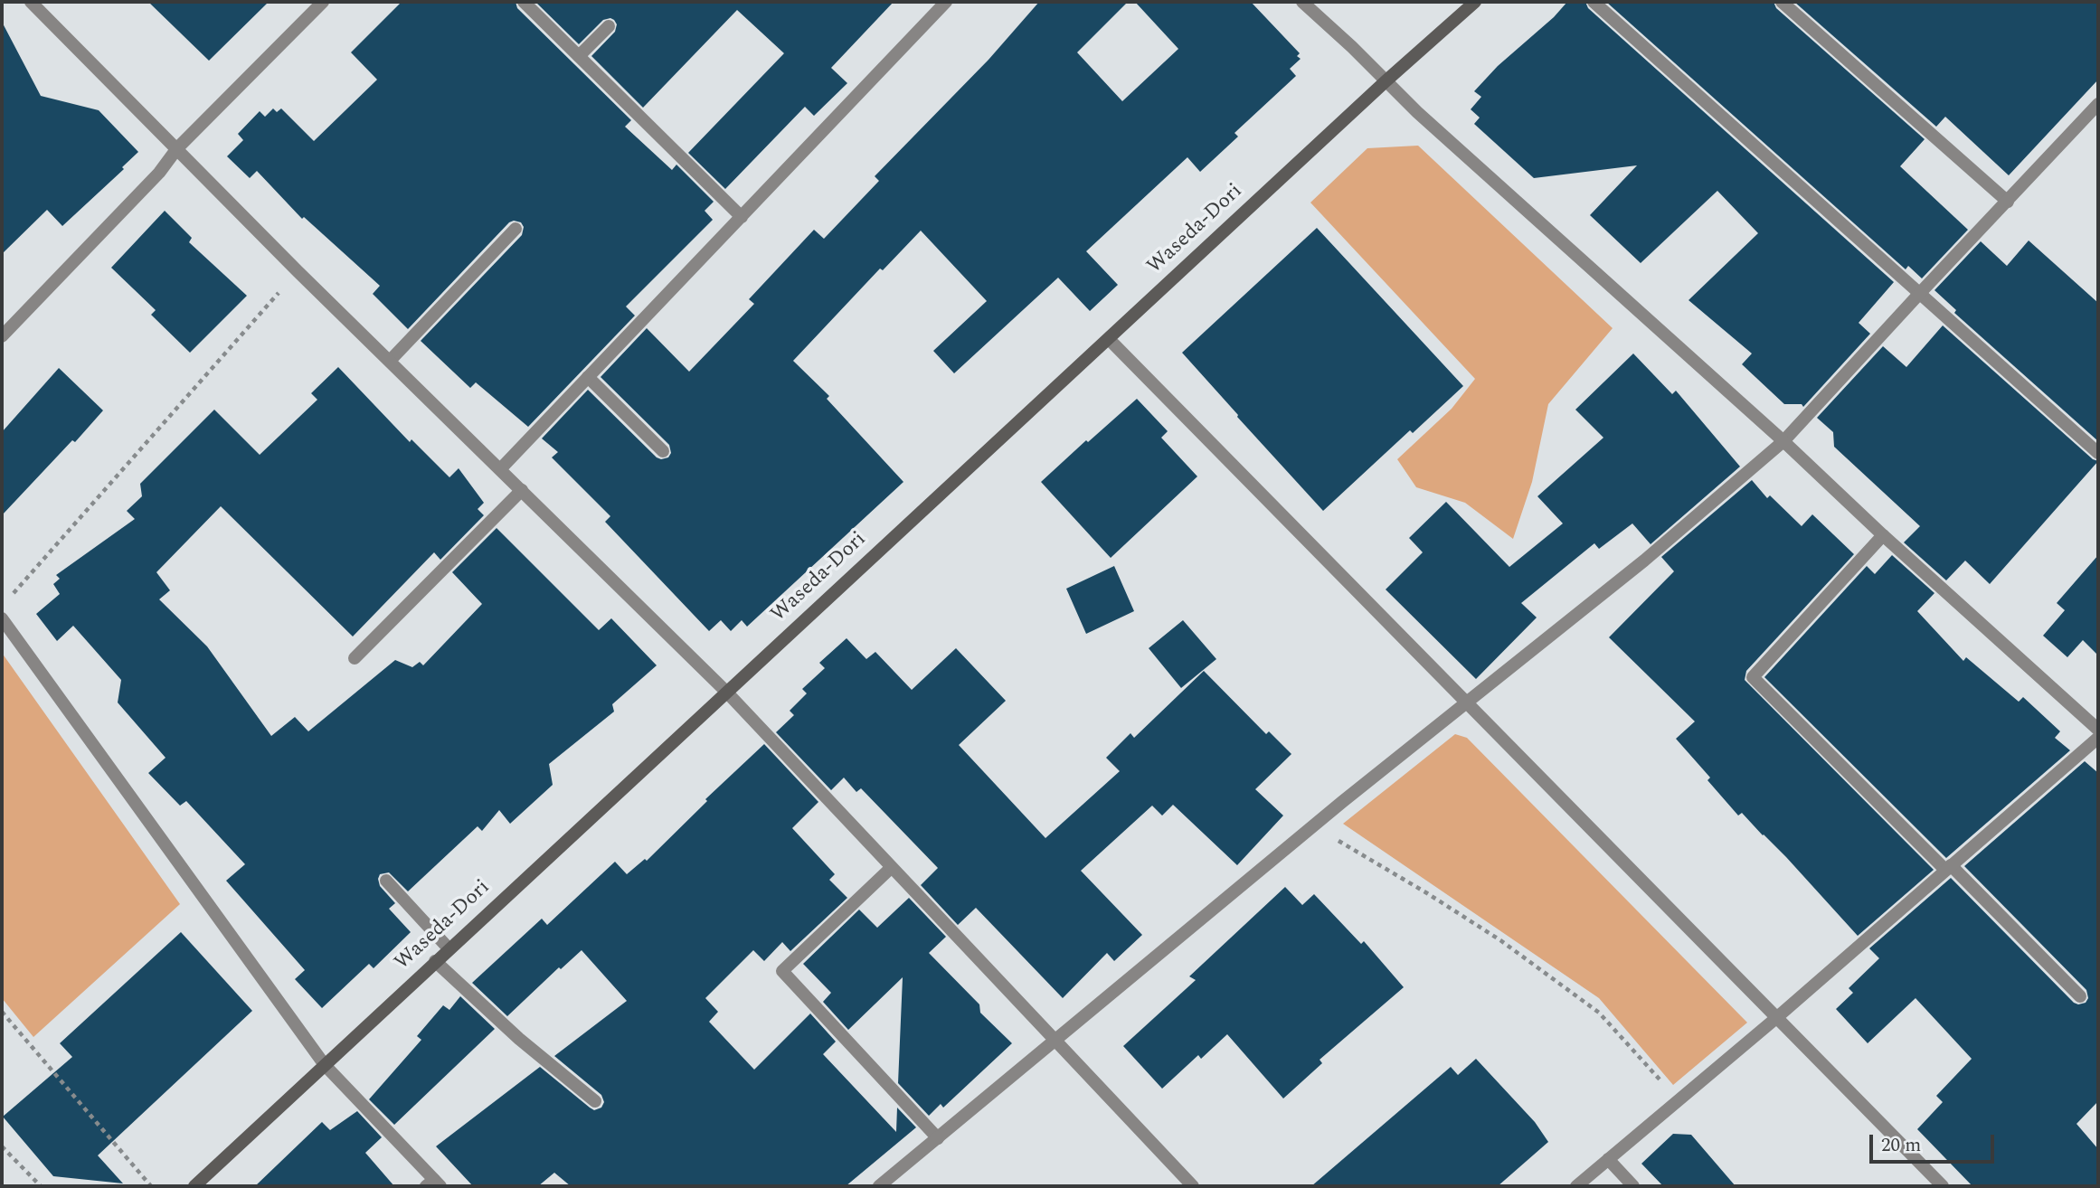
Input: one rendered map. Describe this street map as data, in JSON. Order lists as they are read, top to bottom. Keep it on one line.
{"streets":{"main road":["Waseda-Dori"]},"scale_bar":"20 m"}
